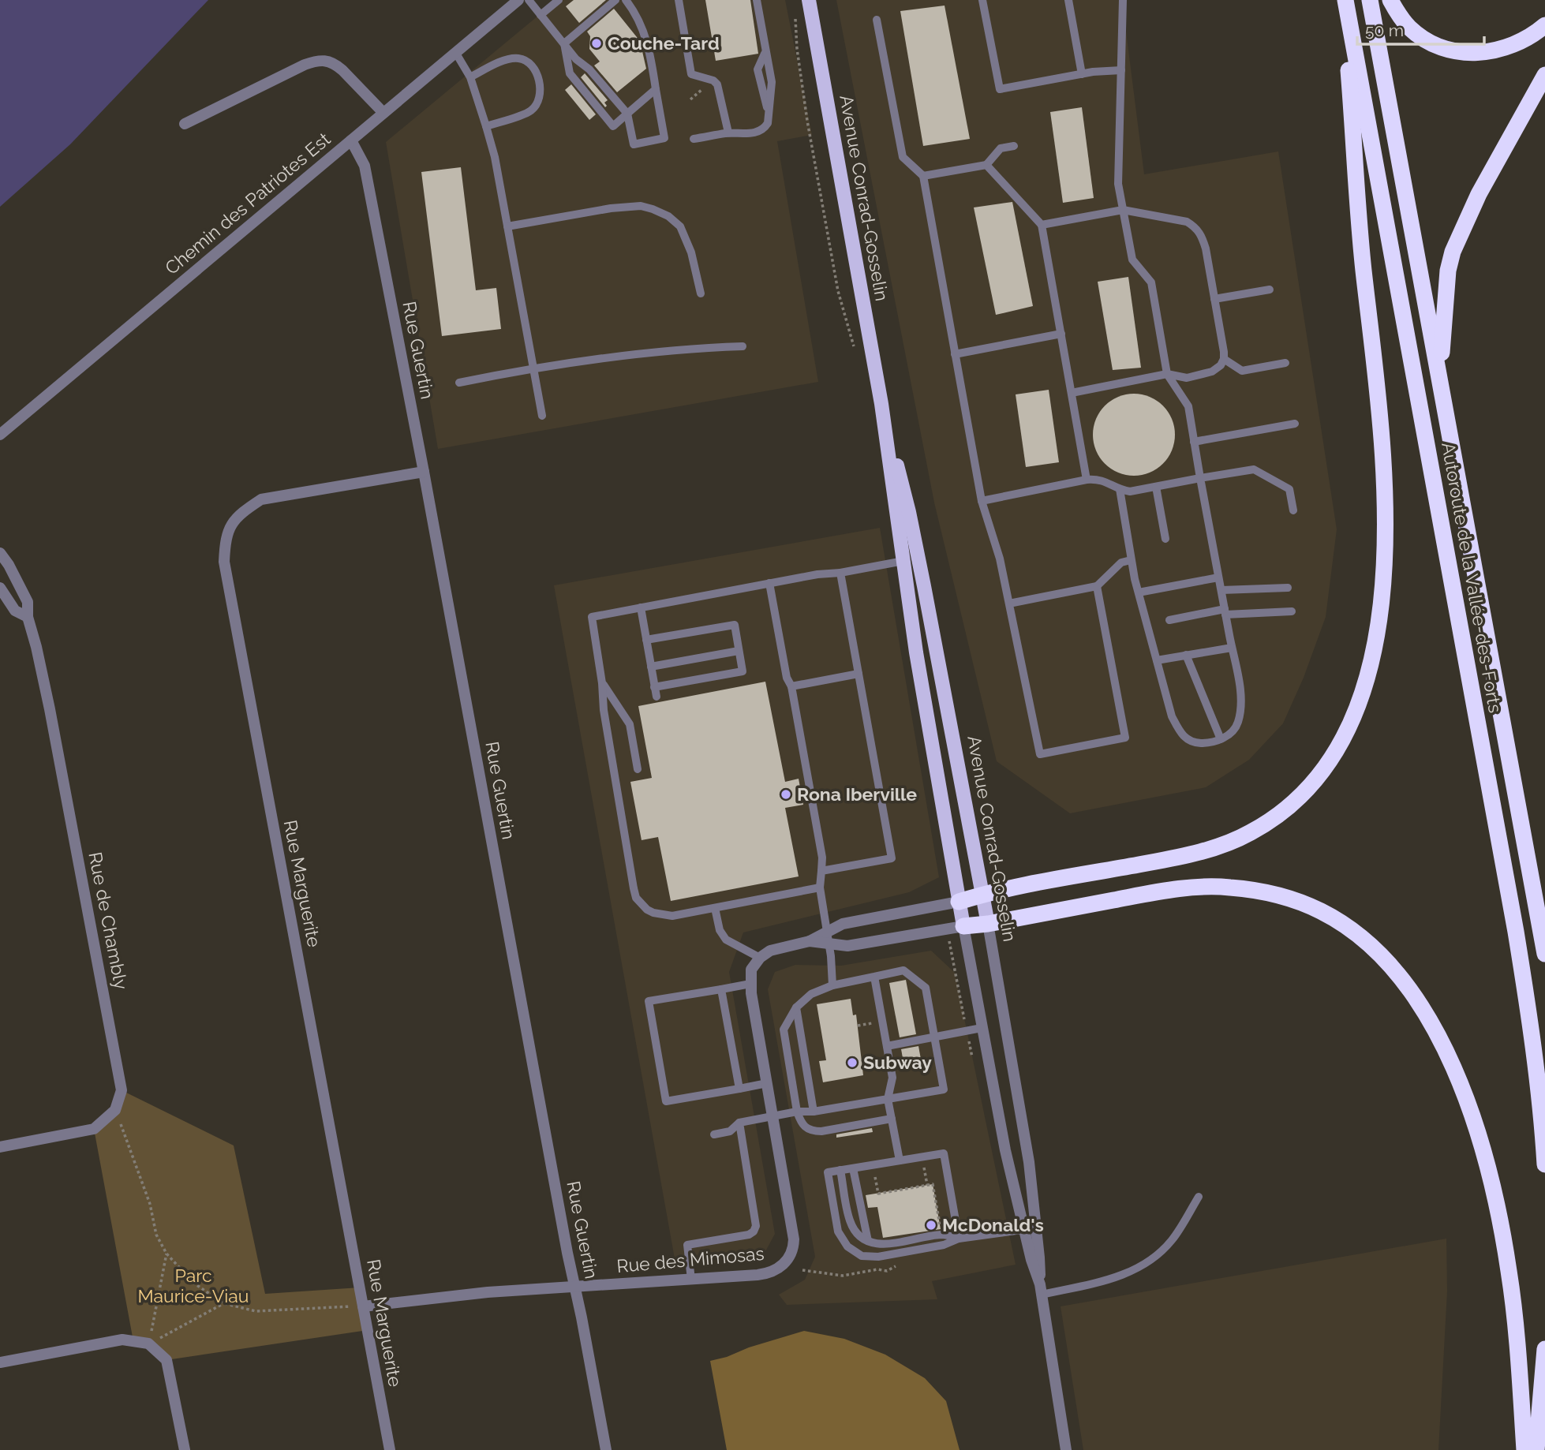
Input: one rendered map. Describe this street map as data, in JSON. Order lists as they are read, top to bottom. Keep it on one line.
{"streets":{"highway":["Autoroute de la Vallée-des-Forts"],"main road":["Avenue Conrad-Gosselin"],"street":["Chemin des Patriotes Est","Rue Guertin","Rue Marguerite","Rue de Chambly","Rue des Mimosas"]},"crossings":[["Chemin des Patriotes Est","Rue Guertin"],["Rue Guertin","Rue Marguerite"],["Rue Guertin","Rue des Mimosas"],["Rue Marguerite","Rue des Mimosas"]],"parks":["Parc Maurice-Viau"],"places":["Couche-Tard","Rona Iberville","Subway","McDonald's"],"scale_bar":"50 m"}
